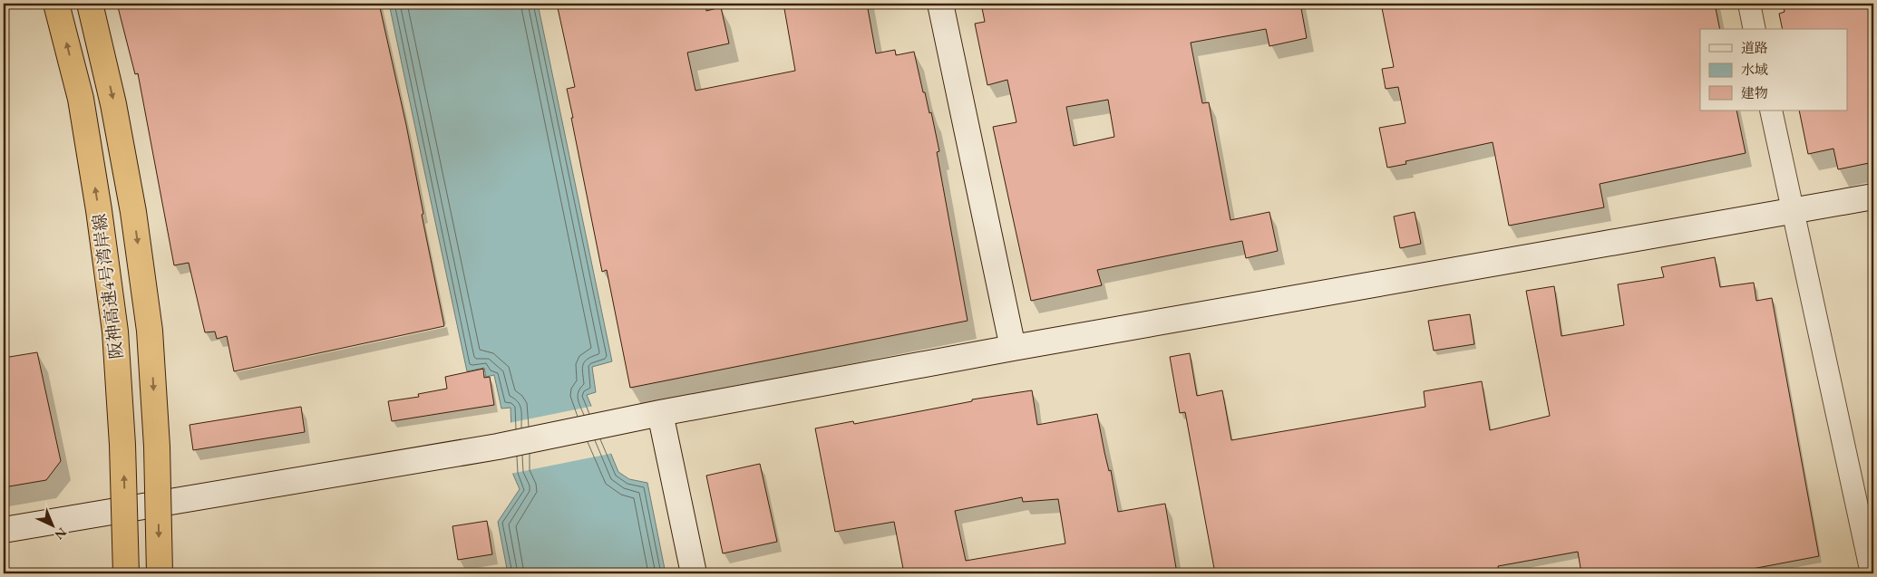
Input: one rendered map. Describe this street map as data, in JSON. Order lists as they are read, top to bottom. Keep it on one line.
{"streets":{"highway":["阪神高速4号湾岸線"]},"legend":["道路","水域","建物"],"north":"bottom right"}
